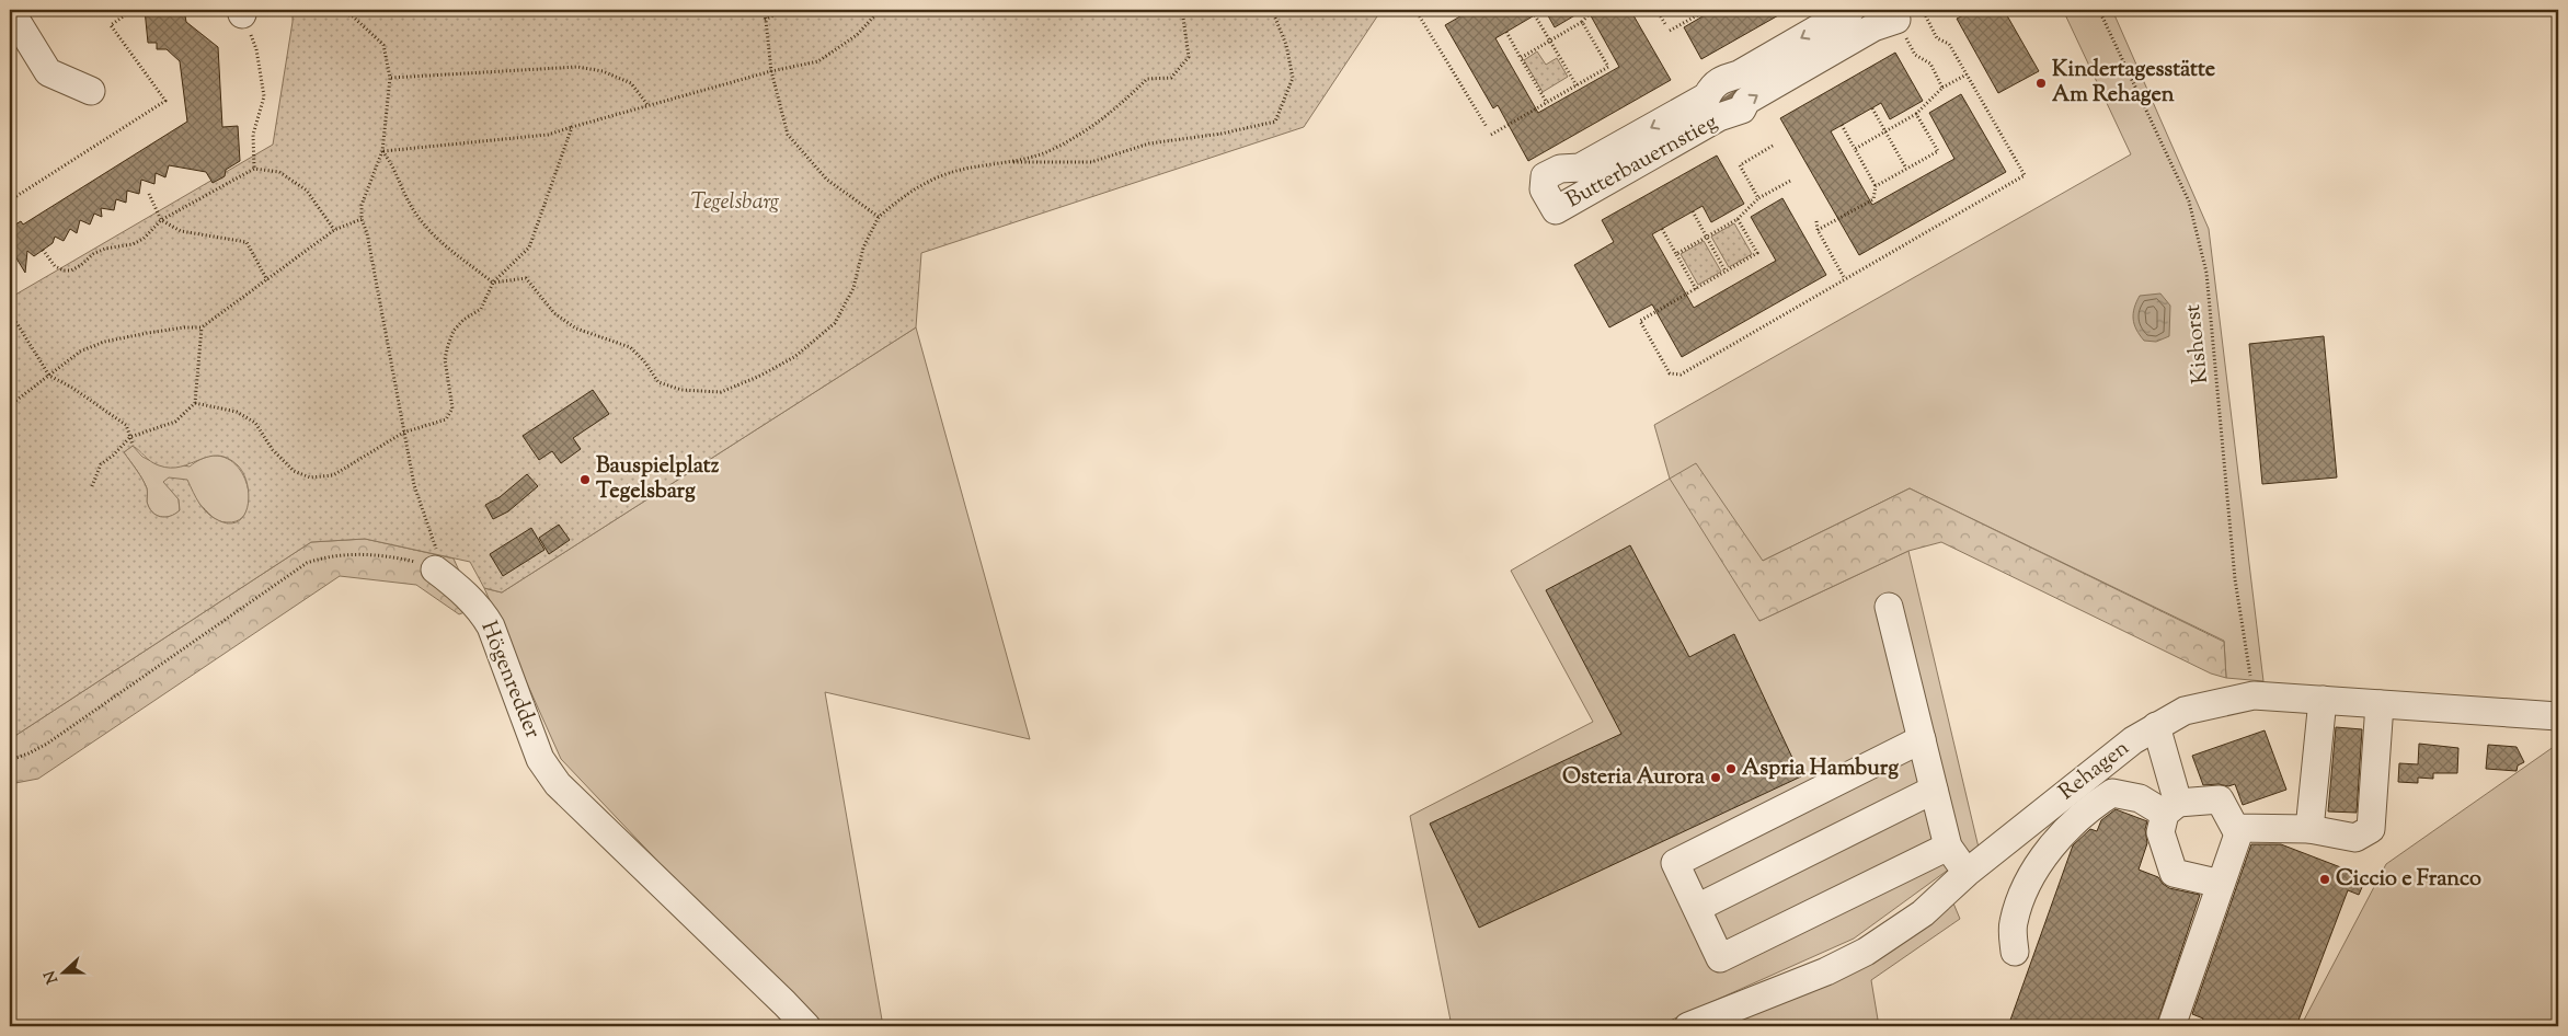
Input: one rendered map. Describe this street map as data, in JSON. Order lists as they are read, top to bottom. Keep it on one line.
{"streets":{"street":["Butterbauernstieg","Högenredder","Rehagen"],"path":["Kishorst"]},"crossings":[["Kishorst","Rehagen"]],"parks":["Tegelsbarg"],"places":["Kindertagesstätte Am Rehagen","Bauspielplatz Tegelsbarg","Aspria Hamburg","Osteria Aurora","Ciccio e Franco"],"north":"left"}
